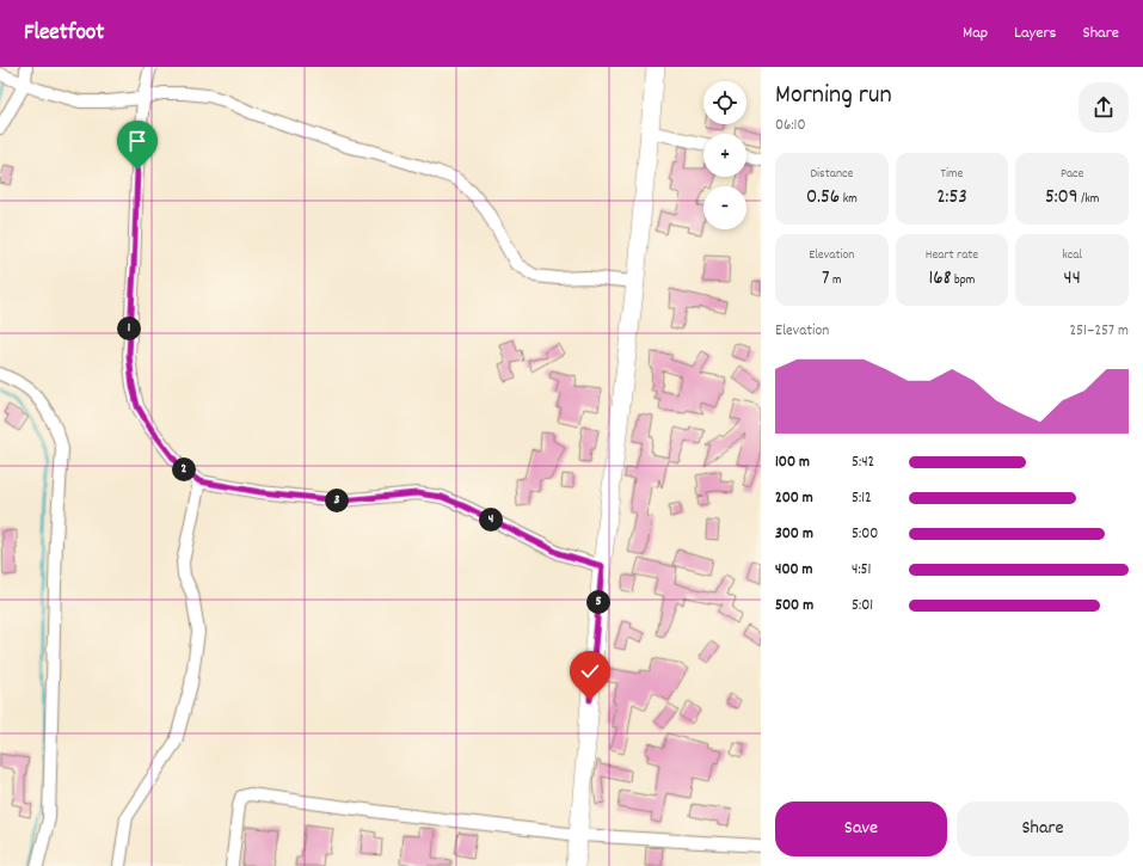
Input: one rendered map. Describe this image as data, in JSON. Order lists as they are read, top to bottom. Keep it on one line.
{"page":{"header":"Fleetfoot","nav":["Map","Layers","Share"],"heading":["Morning run","06:10"],"map_buttons":["+","−"],"stats":[["Distance","0.56 km"],["Time","2:53"],["Pace","5:09 /km"],["Elevation","7 m"],["Heart rate","168 bpm"],["kcal","44"]],"chart":["Elevation","251–257 m"],"pins":["1","2","3","4","5"],"list":[{"name":"100 m","note":"5:42"},{"name":"200 m","note":"5:12"},{"name":"300 m","note":"5:00"},{"name":"400 m","note":"4:51"},{"name":"500 m","note":"5:01"}],"buttons":["Save","Share"]}}
